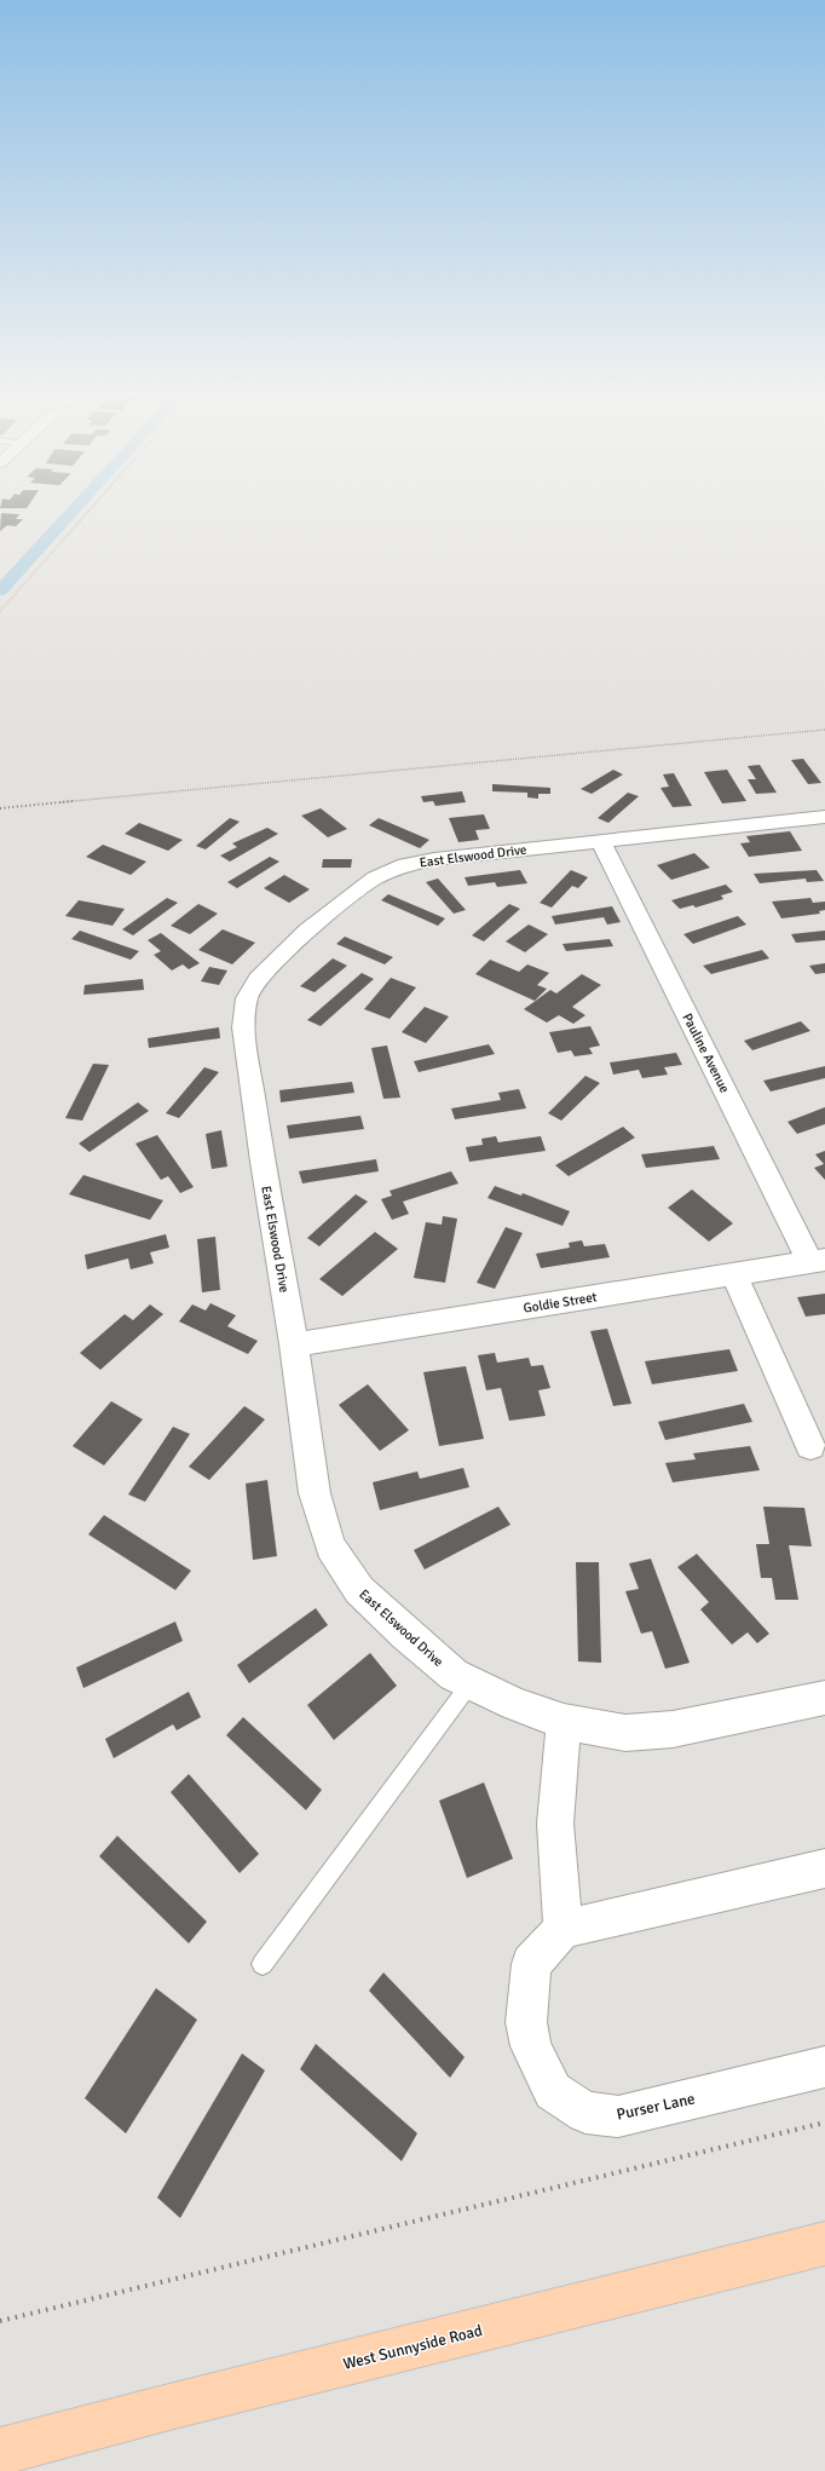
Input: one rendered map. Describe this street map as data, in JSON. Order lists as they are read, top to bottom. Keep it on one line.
{"streets":{"main road":["West Sunnyside Road"],"street":["East Elswood Drive","Pauline Avenue","Goldie Street","Purser Lane"]},"crossings":[["East Elswood Drive","Pauline Avenue"],["East Elswood Drive","Goldie Street"],["Pauline Avenue","Goldie Street"]]}
